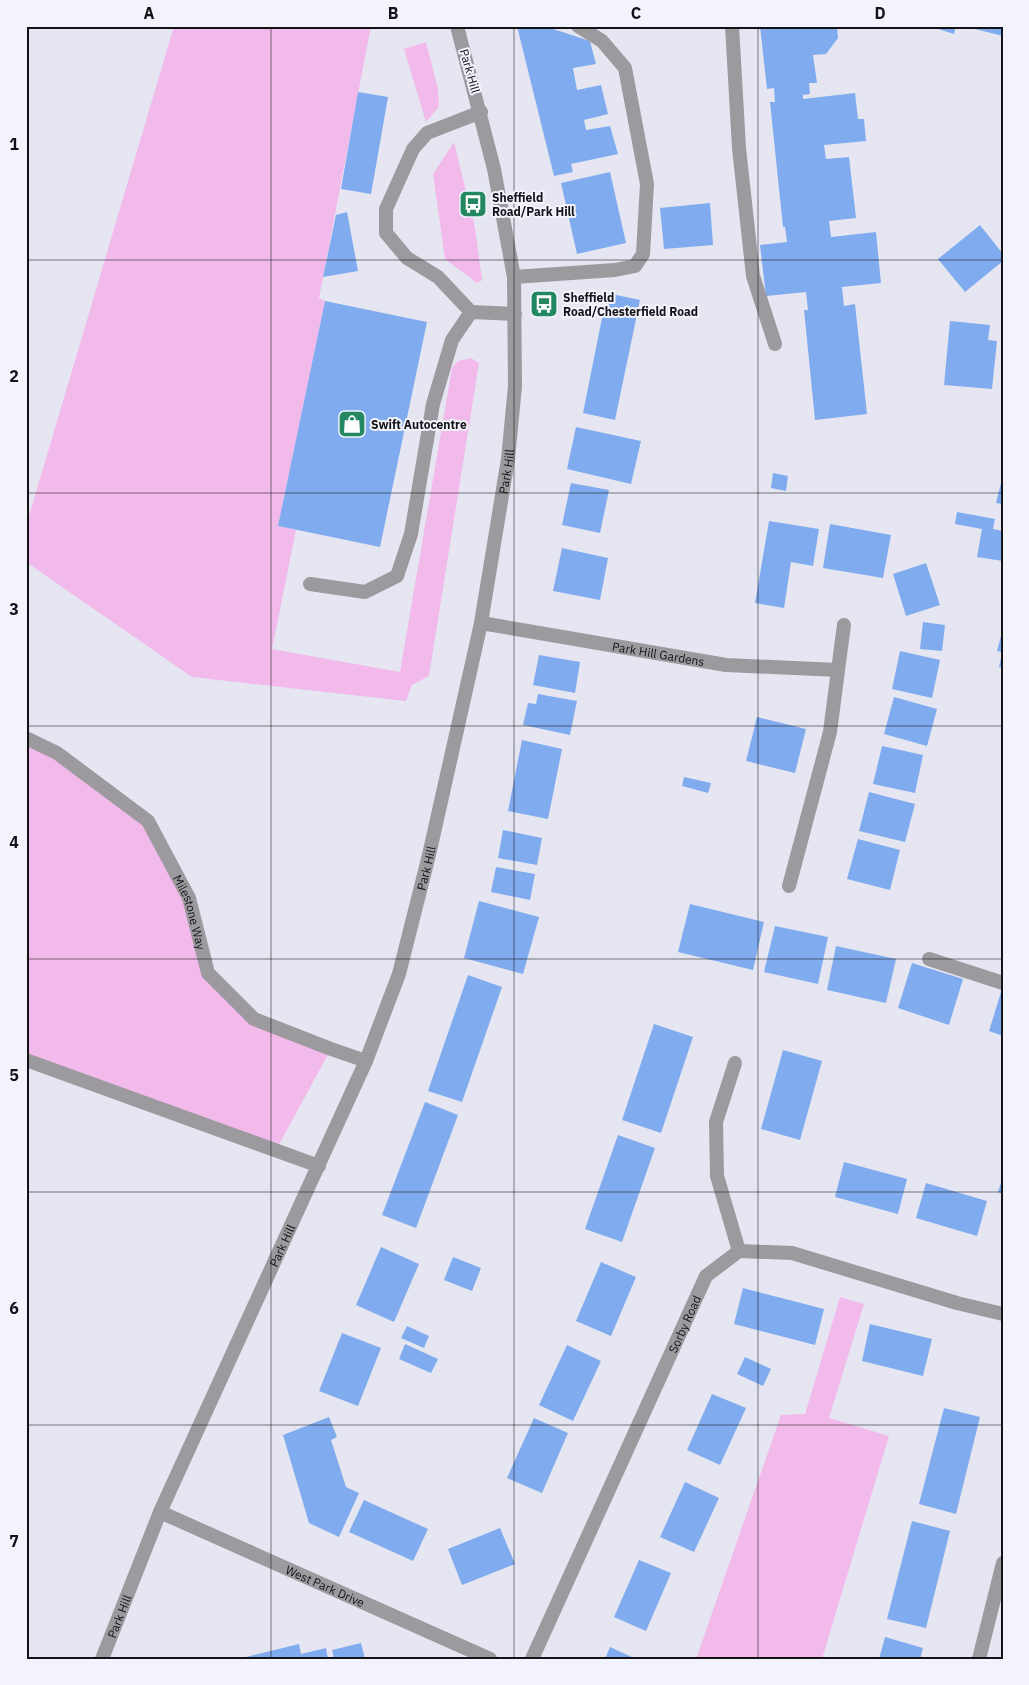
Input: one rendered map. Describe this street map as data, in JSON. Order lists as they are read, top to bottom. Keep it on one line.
{"streets":{"street":["Park Hill","Park Hill Gardens","Milestone Way","Sorby Road","West Park Drive"]},"crossings":[["Park Hill","Park Hill Gardens"],["Park Hill","Milestone Way"],["Park Hill","West Park Drive"]],"places":{"bus stop":["Sheffield Road/Park Hill","Sheffield Road/Chesterfield Road"],"shop":["Swift Autocentre"]},"grid":{"columns":["A","B","C","D"],"rows":["1","2","3","4","5","6","7"]}}
